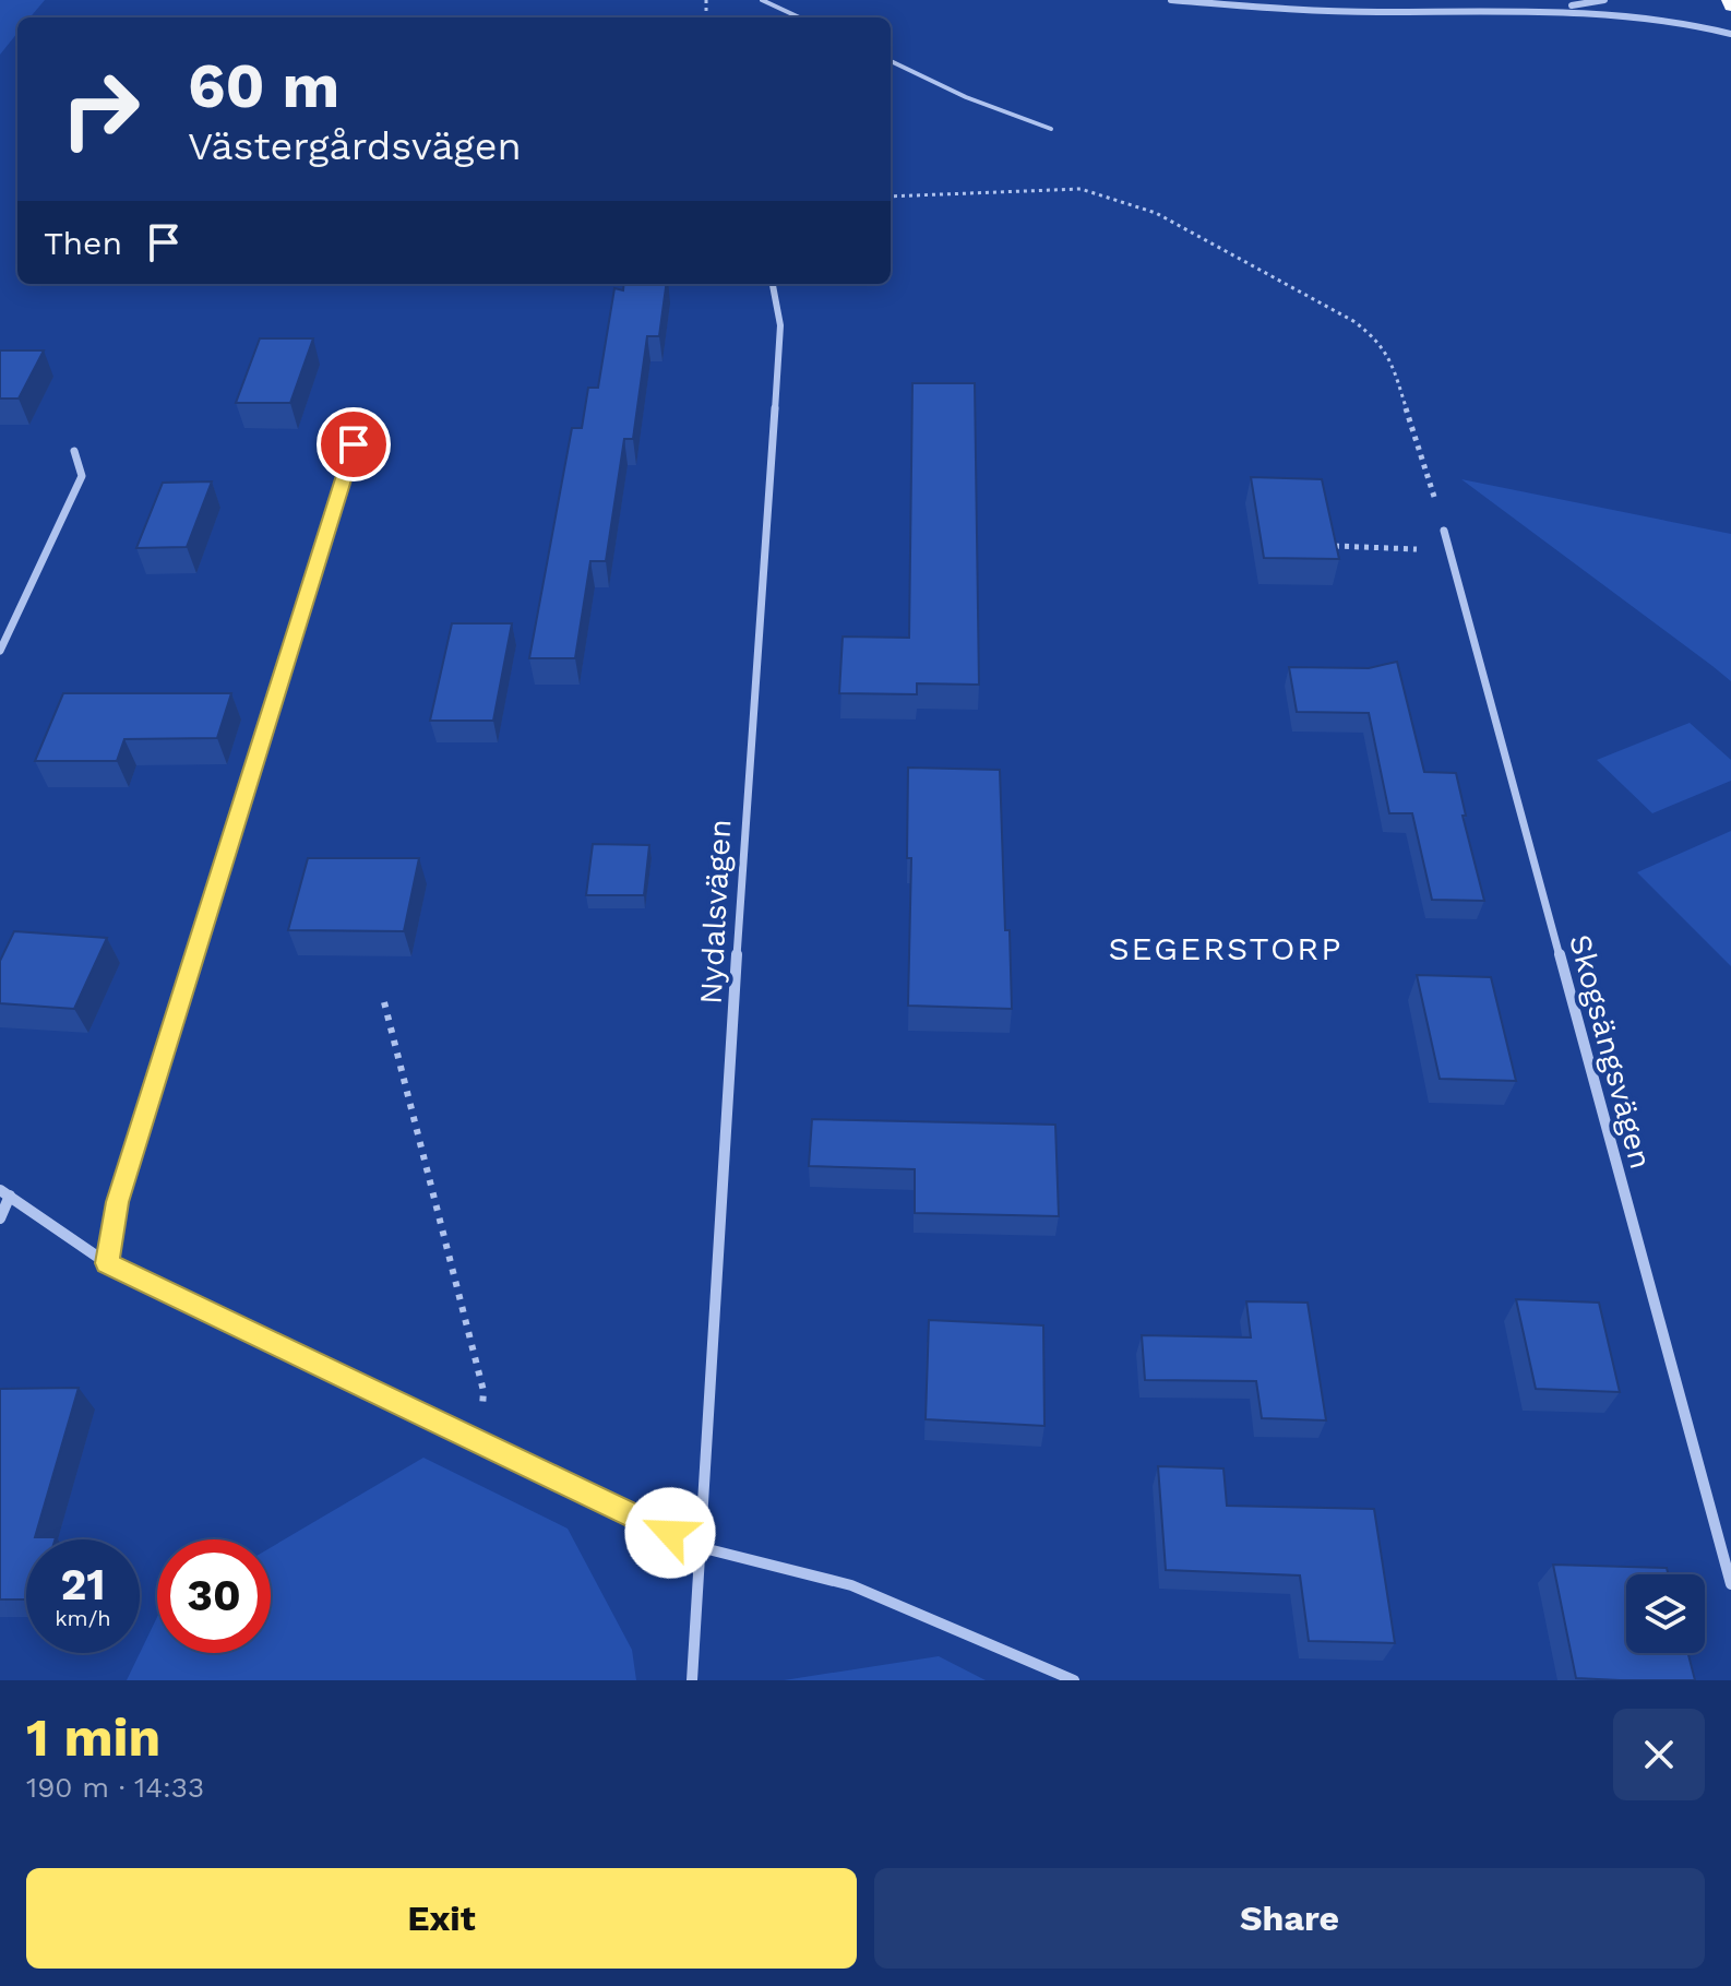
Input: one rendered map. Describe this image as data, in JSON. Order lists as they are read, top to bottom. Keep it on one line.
{"streets":{"street":["Nydalsvägen","Skogsängsvägen"]},"districts":["SEGERSTORP"],"page":{"turn":["60 m","Västergårdsvägen"],"then":"Then","speed":"21 km/h","limit":"30","heading":["1 min","190 m · 14:33"],"buttons":["Exit","Share"]}}
